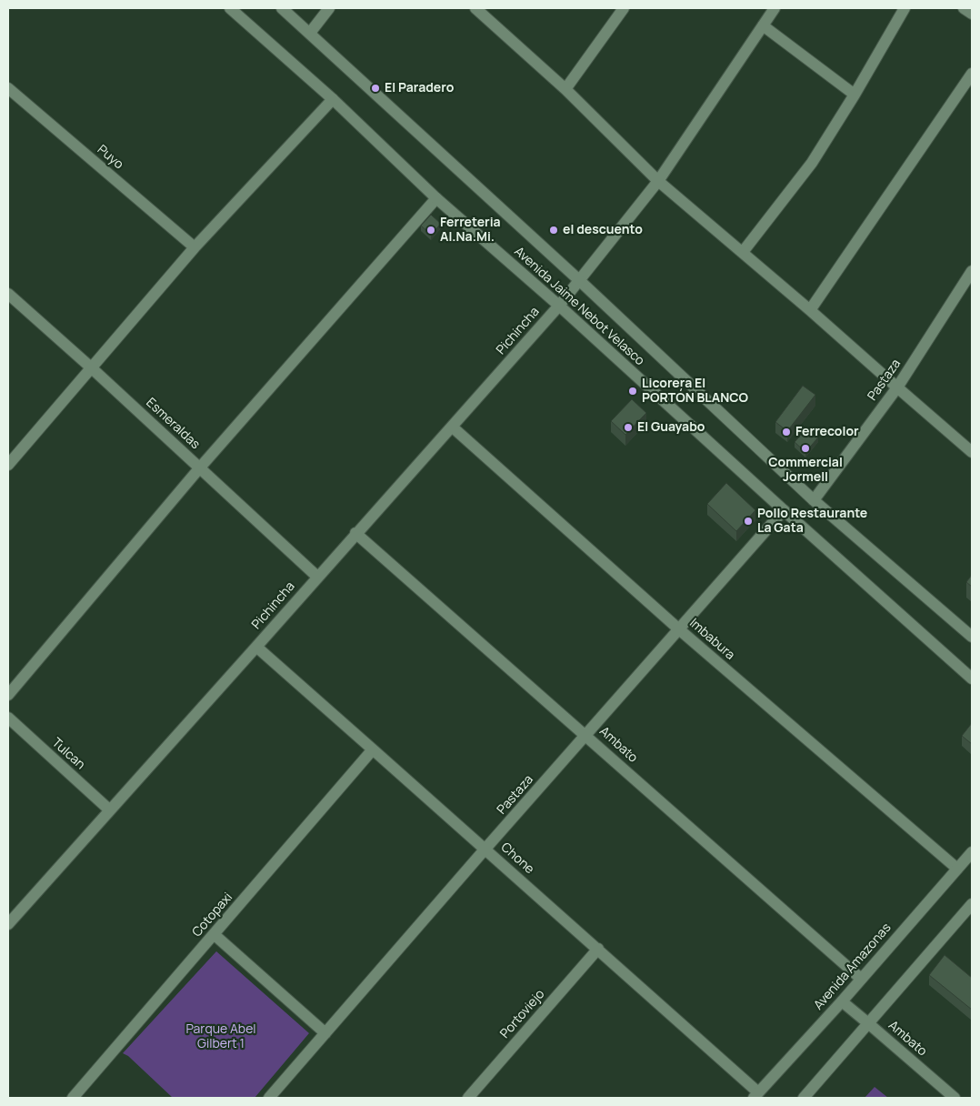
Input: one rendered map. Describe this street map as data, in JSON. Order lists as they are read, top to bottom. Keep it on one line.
{"streets":{"street":["Puyo","Avenida Jaime Nebot Velasco","Pichincha","Pastaza","Esmeraldas","Imbabura","Ambato","Tulcan","Chone","Cotopaxi","Avenida Amazonas","Portoviejo"]},"crossings":[["Avenida Jaime Nebot Velasco","Pichincha"],["Avenida Jaime Nebot Velasco","Pastaza"],["Pichincha","Esmeraldas"],["Pichincha","Imbabura"],["Pichincha","Ambato"],["Pichincha","Tulcan"],["Pichincha","Chone"],["Pastaza","Imbabura"],["Pastaza","Ambato"],["Pastaza","Chone"],["Imbabura","Avenida Amazonas"],["Ambato","Avenida Amazonas"],["Chone","Cotopaxi"],["Chone","Avenida Amazonas"],["Chone","Portoviejo"]],"parks":["Parque Abel Gilbert 1"],"places":["El Paradero","Ferreteria Al.Na.Mi.","el descuento","Licorera El PORTÓN BLANCO","El Guayabo","Ferrecolor","Commercial Jormell","Pollo Restaurante La Gata"]}
